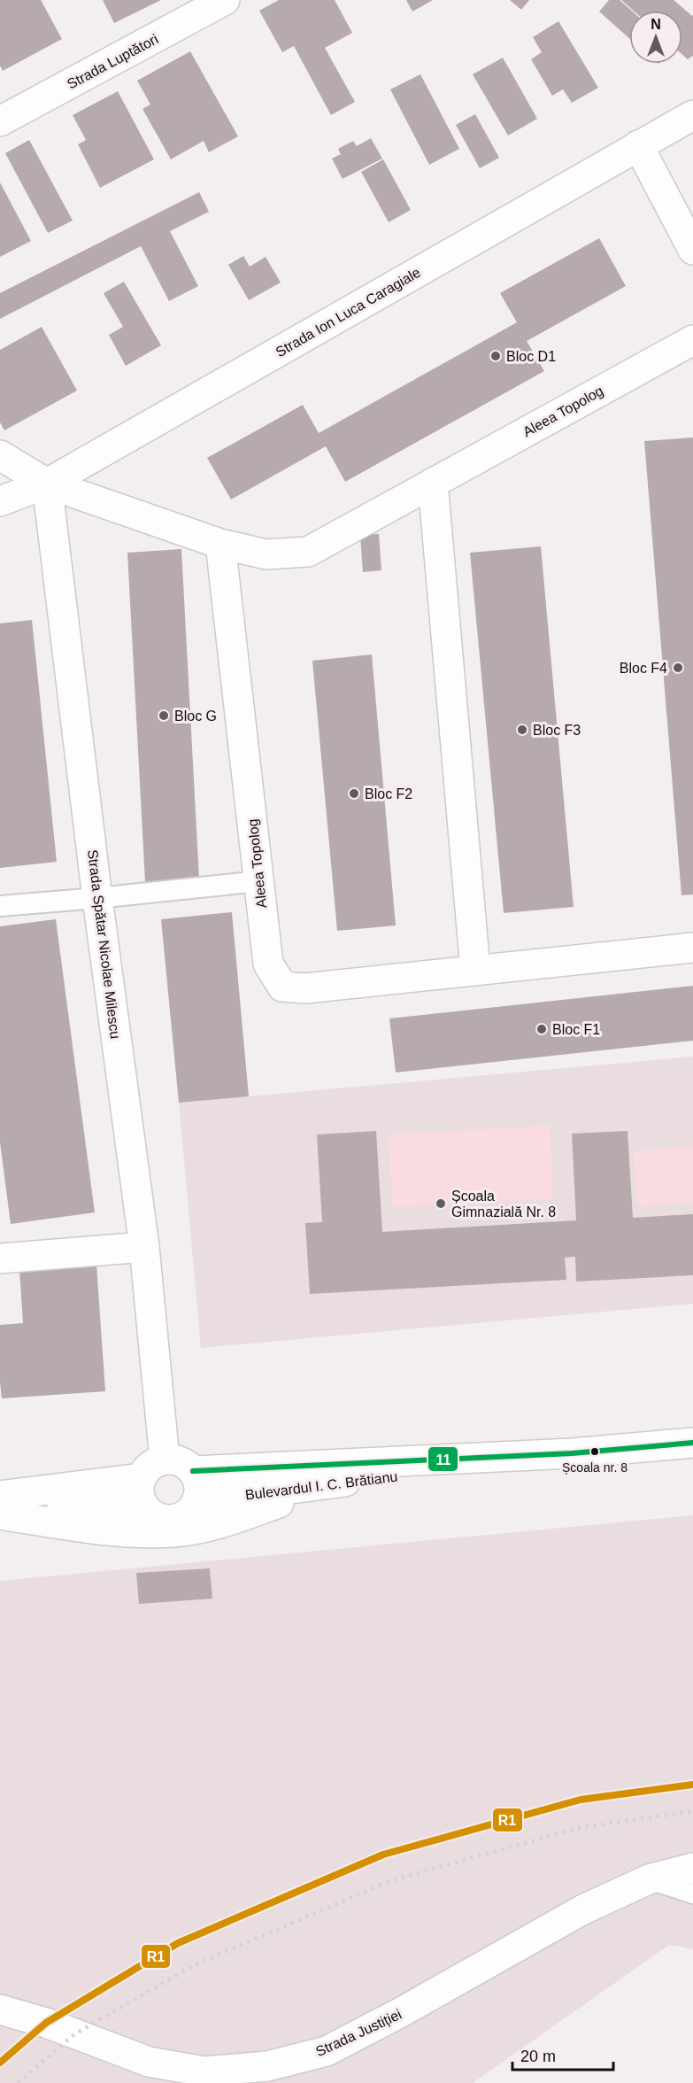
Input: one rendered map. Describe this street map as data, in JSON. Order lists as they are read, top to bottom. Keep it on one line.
{"streets":{"street":["Strada Luptători","Strada Ion Luca Caragiale","Aleea Topolog","Strada Spătar Nicolae Milescu","Bulevardul I. C. Brătianu","Strada Justiției"]},"crossings":[["Strada Ion Luca Caragiale","Aleea Topolog"],["Strada Ion Luca Caragiale","Strada Spătar Nicolae Milescu"],["Aleea Topolog","Strada Spătar Nicolae Milescu"],["Strada Spătar Nicolae Milescu","Bulevardul I. C. Brătianu"]],"places":["Bloc D1","Bloc F4","Bloc G","Bloc F3","Bloc F2","Bloc F1","Școala Gimnazială Nr. 8","Școala nr. 8"],"lines":["transit line 11","transit line R1"],"scale_bar":"20 m","north":"top"}
